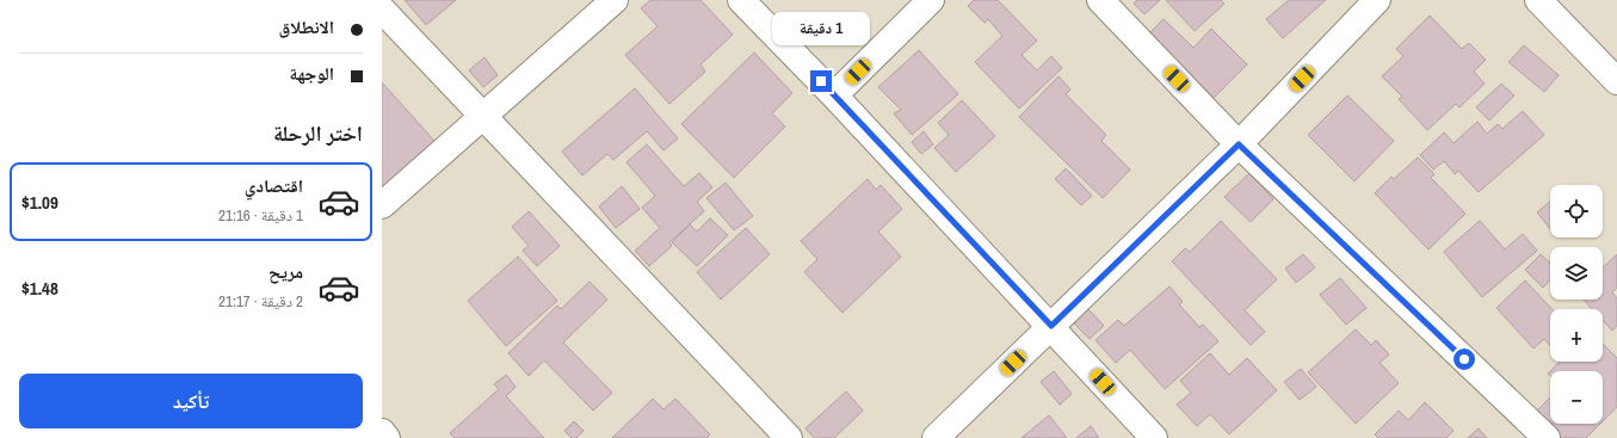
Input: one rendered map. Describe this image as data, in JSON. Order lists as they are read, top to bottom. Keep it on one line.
{"page":{"banner":["الانطلاق","الوجهة"],"bubble":"1 دقيقة","heading":"اختر الرحلة","list":[{"name":"اقتصادي","note":"1 دقيقة · 21:16","value":"$1.09"},{"name":"مريح","note":"2 دقيقة · 21:17","value":"$1.48"}],"map_buttons":["+","−"],"buttons":"تأكيد"}}
